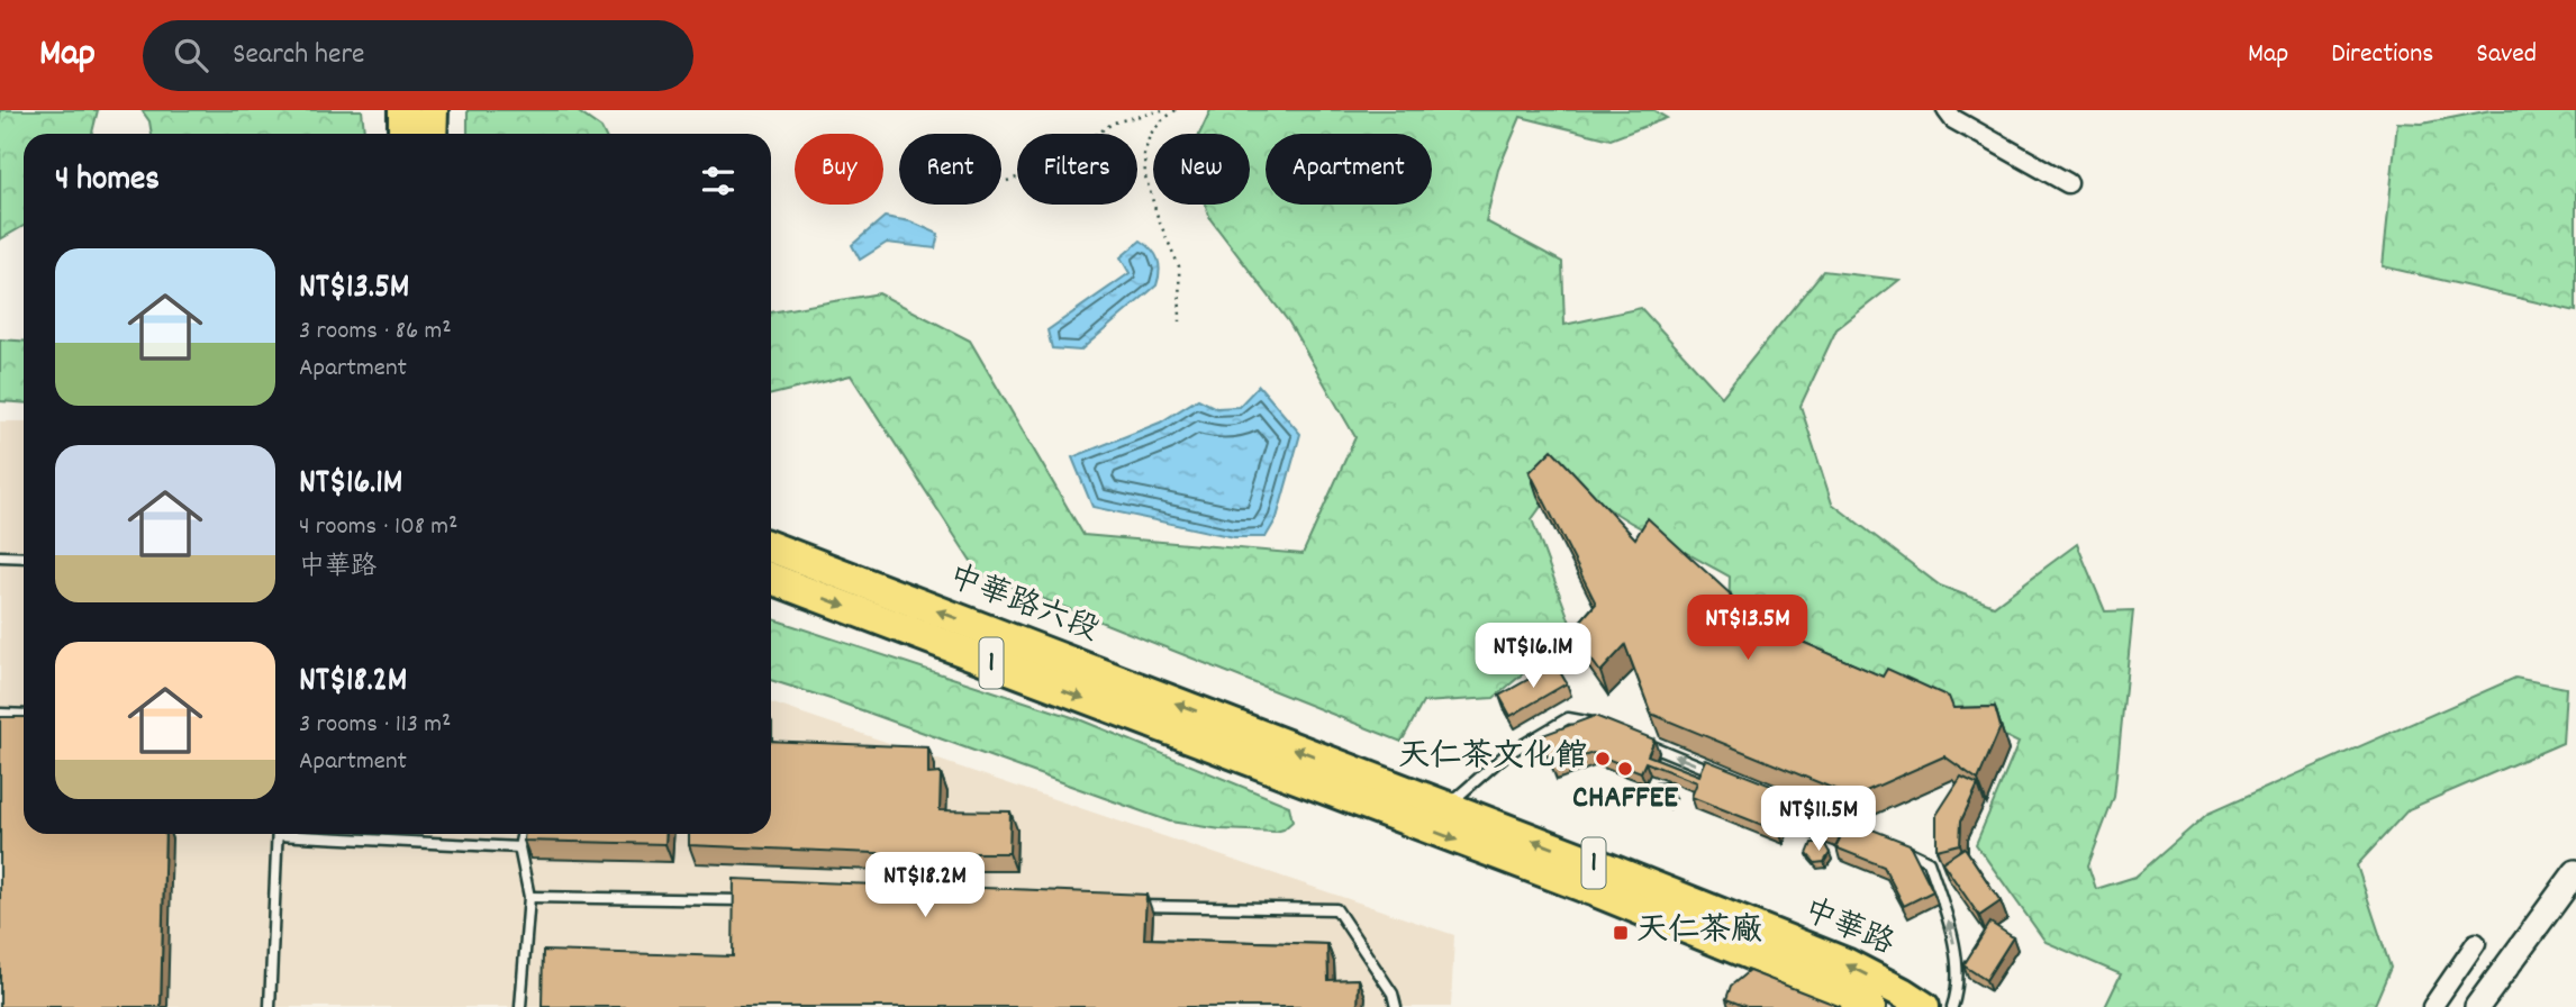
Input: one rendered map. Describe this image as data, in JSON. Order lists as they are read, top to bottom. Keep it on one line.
{"streets":{"main road":["中華路六段","1","中華路"]},"crossings":[["中華路六段","中華路"]],"places":{"other":["天仁茶文化館","CHAFFEE"],"transit":["天仁茶廠"]},"page":{"header":"Map","search":"Search here","nav":["Map","Directions","Saved"],"chip":["Buy","Rent","Filters","New","Apartment"],"heading":"4 homes","list":[{"name":"NT$13.5M","note":"3 rooms · 86 m² · Apartment"},{"name":"NT$16.1M","note":"4 rooms · 108 m² · 中華路"},{"name":"NT$18.2M","note":"3 rooms · 113 m² · Apartment"}],"price":["NT$13.5M","NT$16.1M","NT$11.5M","NT$18.2M"]}}
